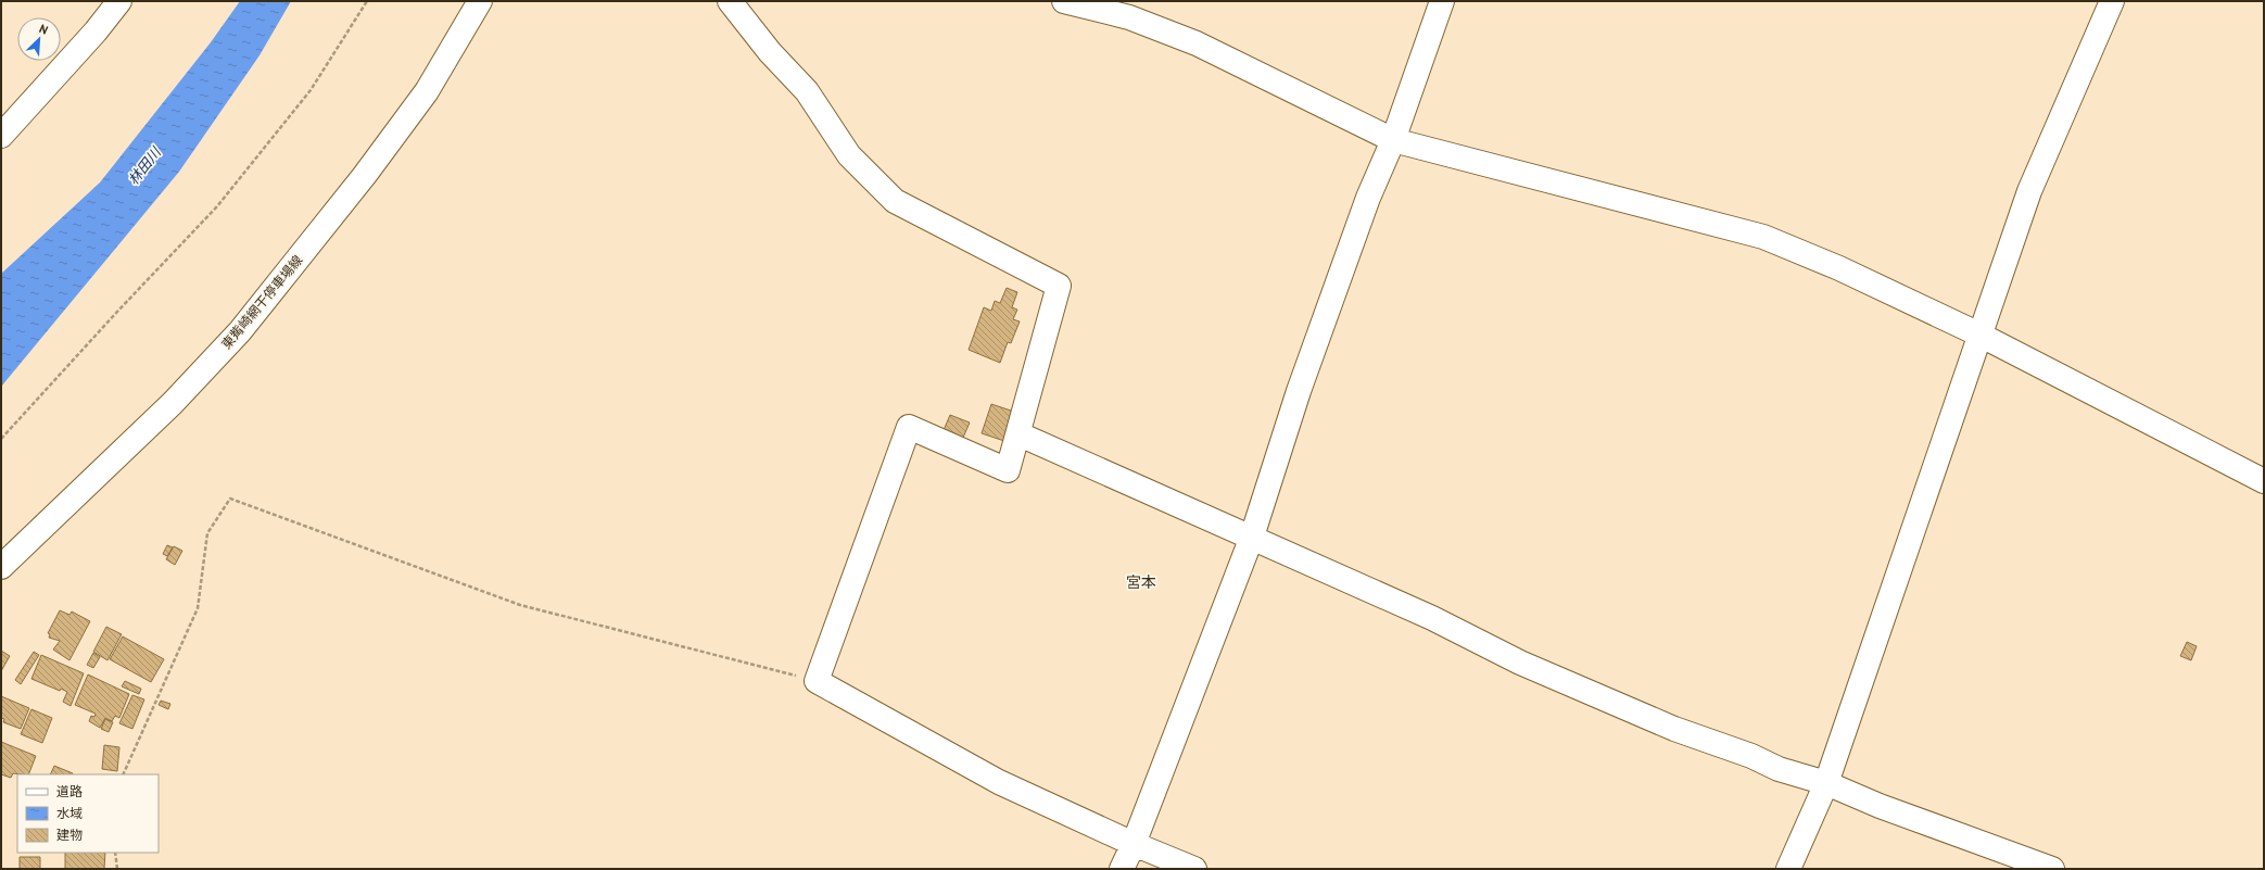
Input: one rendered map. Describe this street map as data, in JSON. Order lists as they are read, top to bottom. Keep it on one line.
{"streets":{"street":["東觜崎網干停車場線"]},"districts":["宮本"],"water":["林田川"],"legend":["道路","水域","建物"],"north":"top right"}
